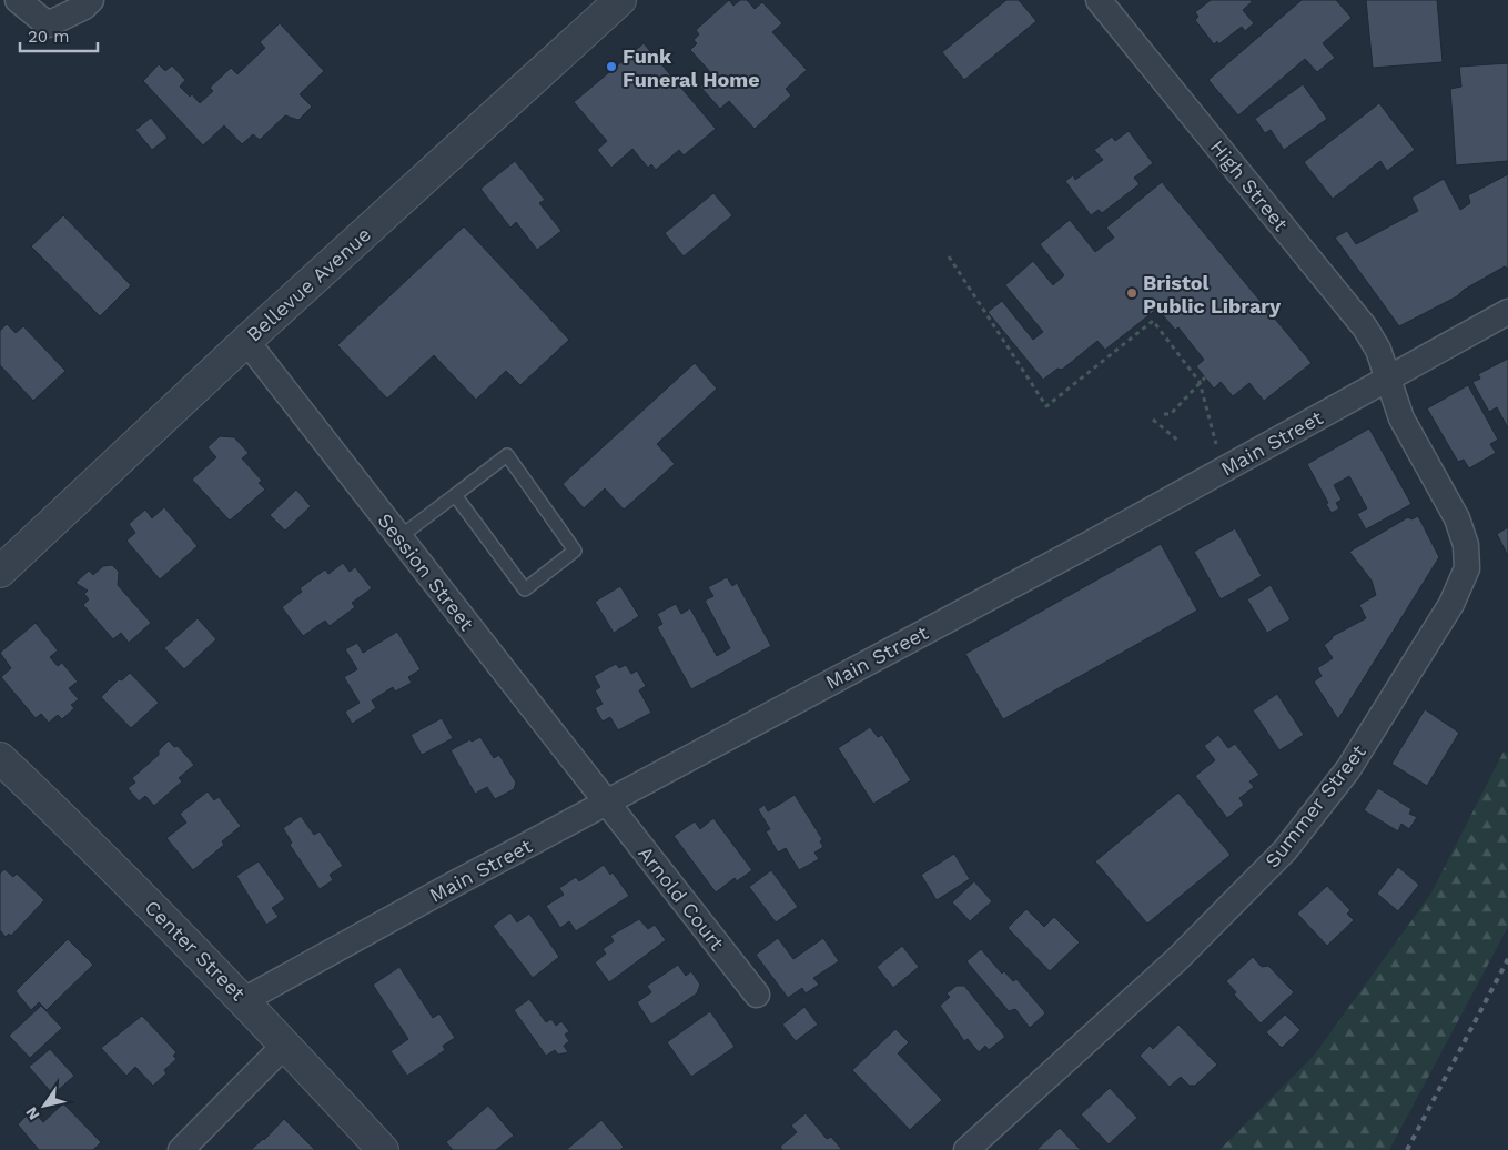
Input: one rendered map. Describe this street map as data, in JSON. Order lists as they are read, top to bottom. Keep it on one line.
{"streets":{"street":["High Street","Bellevue Avenue","Main Street","Session Street","Summer Street","Arnold Court","Center Street"]},"crossings":[["High Street","Main Street"],["High Street","Summer Street"],["Bellevue Avenue","Session Street"],["Main Street","Session Street"],["Main Street","Summer Street"],["Main Street","Arnold Court"],["Main Street","Center Street"],["Session Street","Arnold Court"]],"places":["Funk Funeral Home","Bristol Public Library"],"scale_bar":"20 m","north":"bottom left"}
